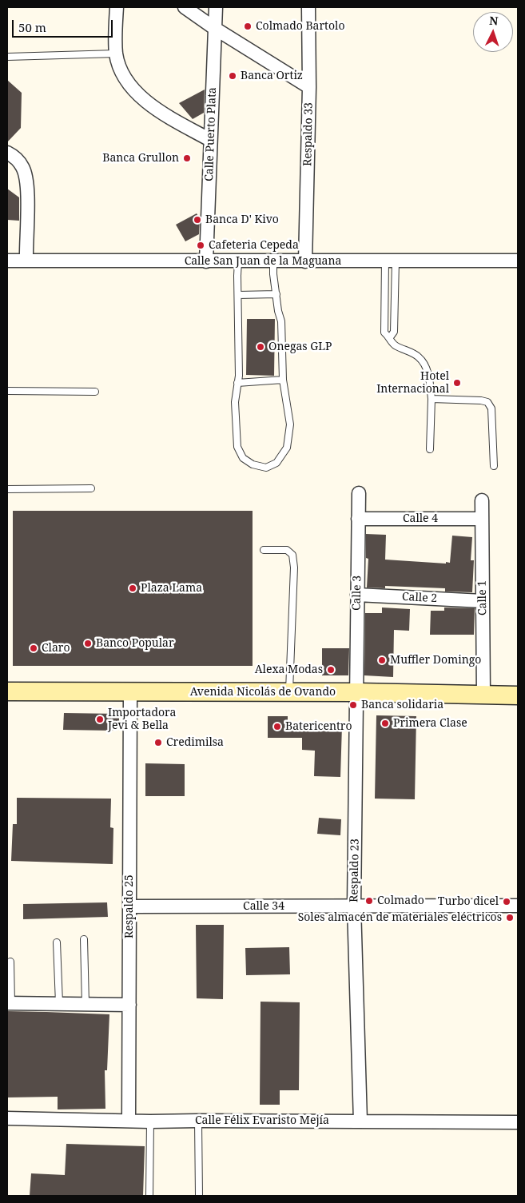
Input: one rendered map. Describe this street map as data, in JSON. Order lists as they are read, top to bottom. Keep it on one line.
{"streets":{"main road":["Avenida Nicolás de Ovando"],"street":["Calle Puerto Plata","Respaldo 33","Calle San Juan de la Maguana","Calle 4","Calle 3","Calle 2","Calle 1","Respaldo 23","Respaldo 25","Calle 34","Calle Félix Evaristo Mejía"]},"crossings":[["Calle Puerto Plata","Calle San Juan de la Maguana"],["Respaldo 33","Calle San Juan de la Maguana"],["Calle 4","Calle 3"],["Calle 4","Calle 1"],["Calle 3","Calle 2"],["Calle 3","Avenida Nicolás de Ovando"],["Calle 3","Respaldo 23"],["Calle 2","Calle 1"],["Calle 1","Avenida Nicolás de Ovando"],["Avenida Nicolás de Ovando","Respaldo 23"],["Avenida Nicolás de Ovando","Respaldo 25"],["Respaldo 23","Calle 34"],["Respaldo 23","Calle Félix Evaristo Mejía"],["Respaldo 25","Calle 34"],["Respaldo 25","Calle Félix Evaristo Mejía"]],"places":["Colmado Bartolo","Banca Ortiz","Banca Grullon","Banca D' Kivo","Cafeteria Cepeda","Onegas GLP","Hotel Internacional","Plaza Lama","Banco Popular","Claro","Muffler Domingo","Alexa Modas","Banca solidaria","Importadora Jevi & Bella","Primera Clase","Batericentro","Credimilsa","Colmado","Turbo dicel","Soles almacén de materiales eléctricos"],"scale_bar":"50 m","north":"top"}
